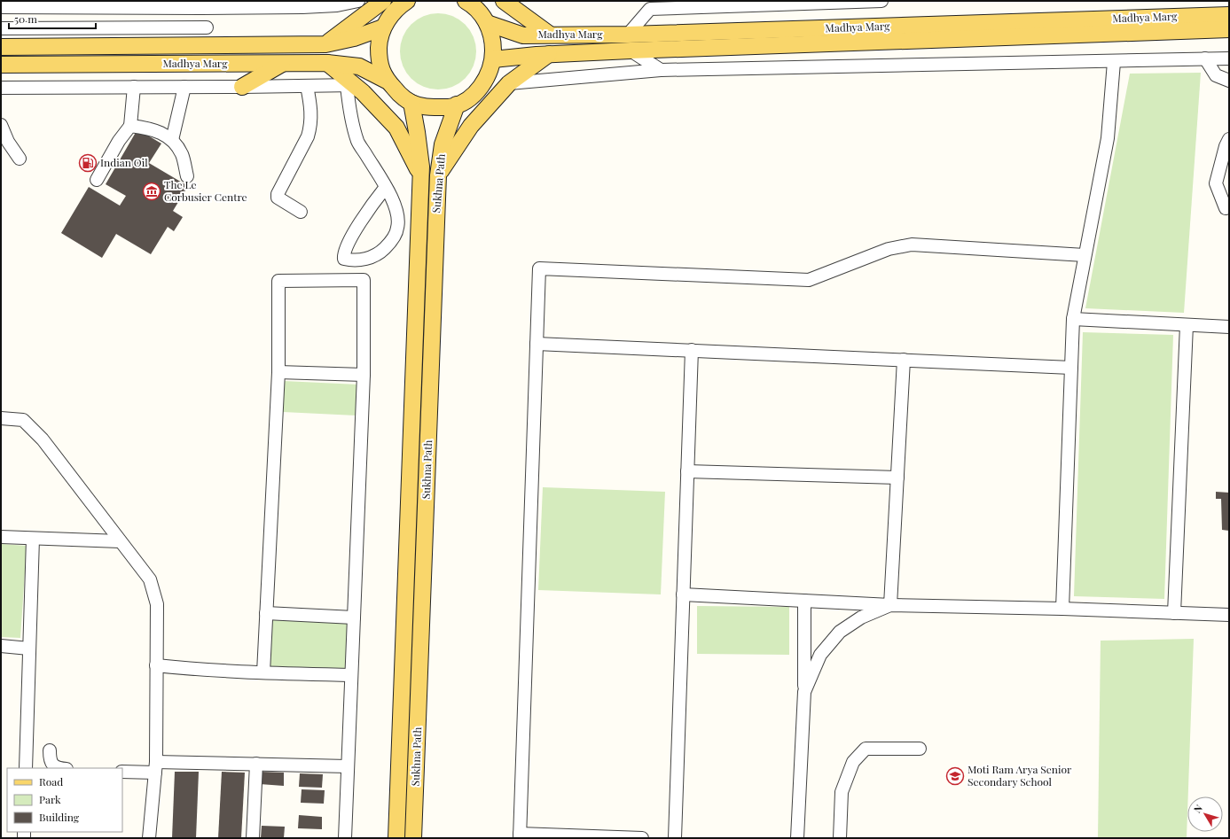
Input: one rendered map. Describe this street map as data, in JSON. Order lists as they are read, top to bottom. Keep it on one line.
{"streets":{"main road":["Madhya Marg","Sukhna Path"]},"places":{"fuel station":["Indian Oil"],"museum":["The Le Corbusier Centre"],"school or university":["Moti Ram Arya Senior Secondary School"]},"legend":["Road","Park","Building"],"scale_bar":"50 m","north":"top left"}
